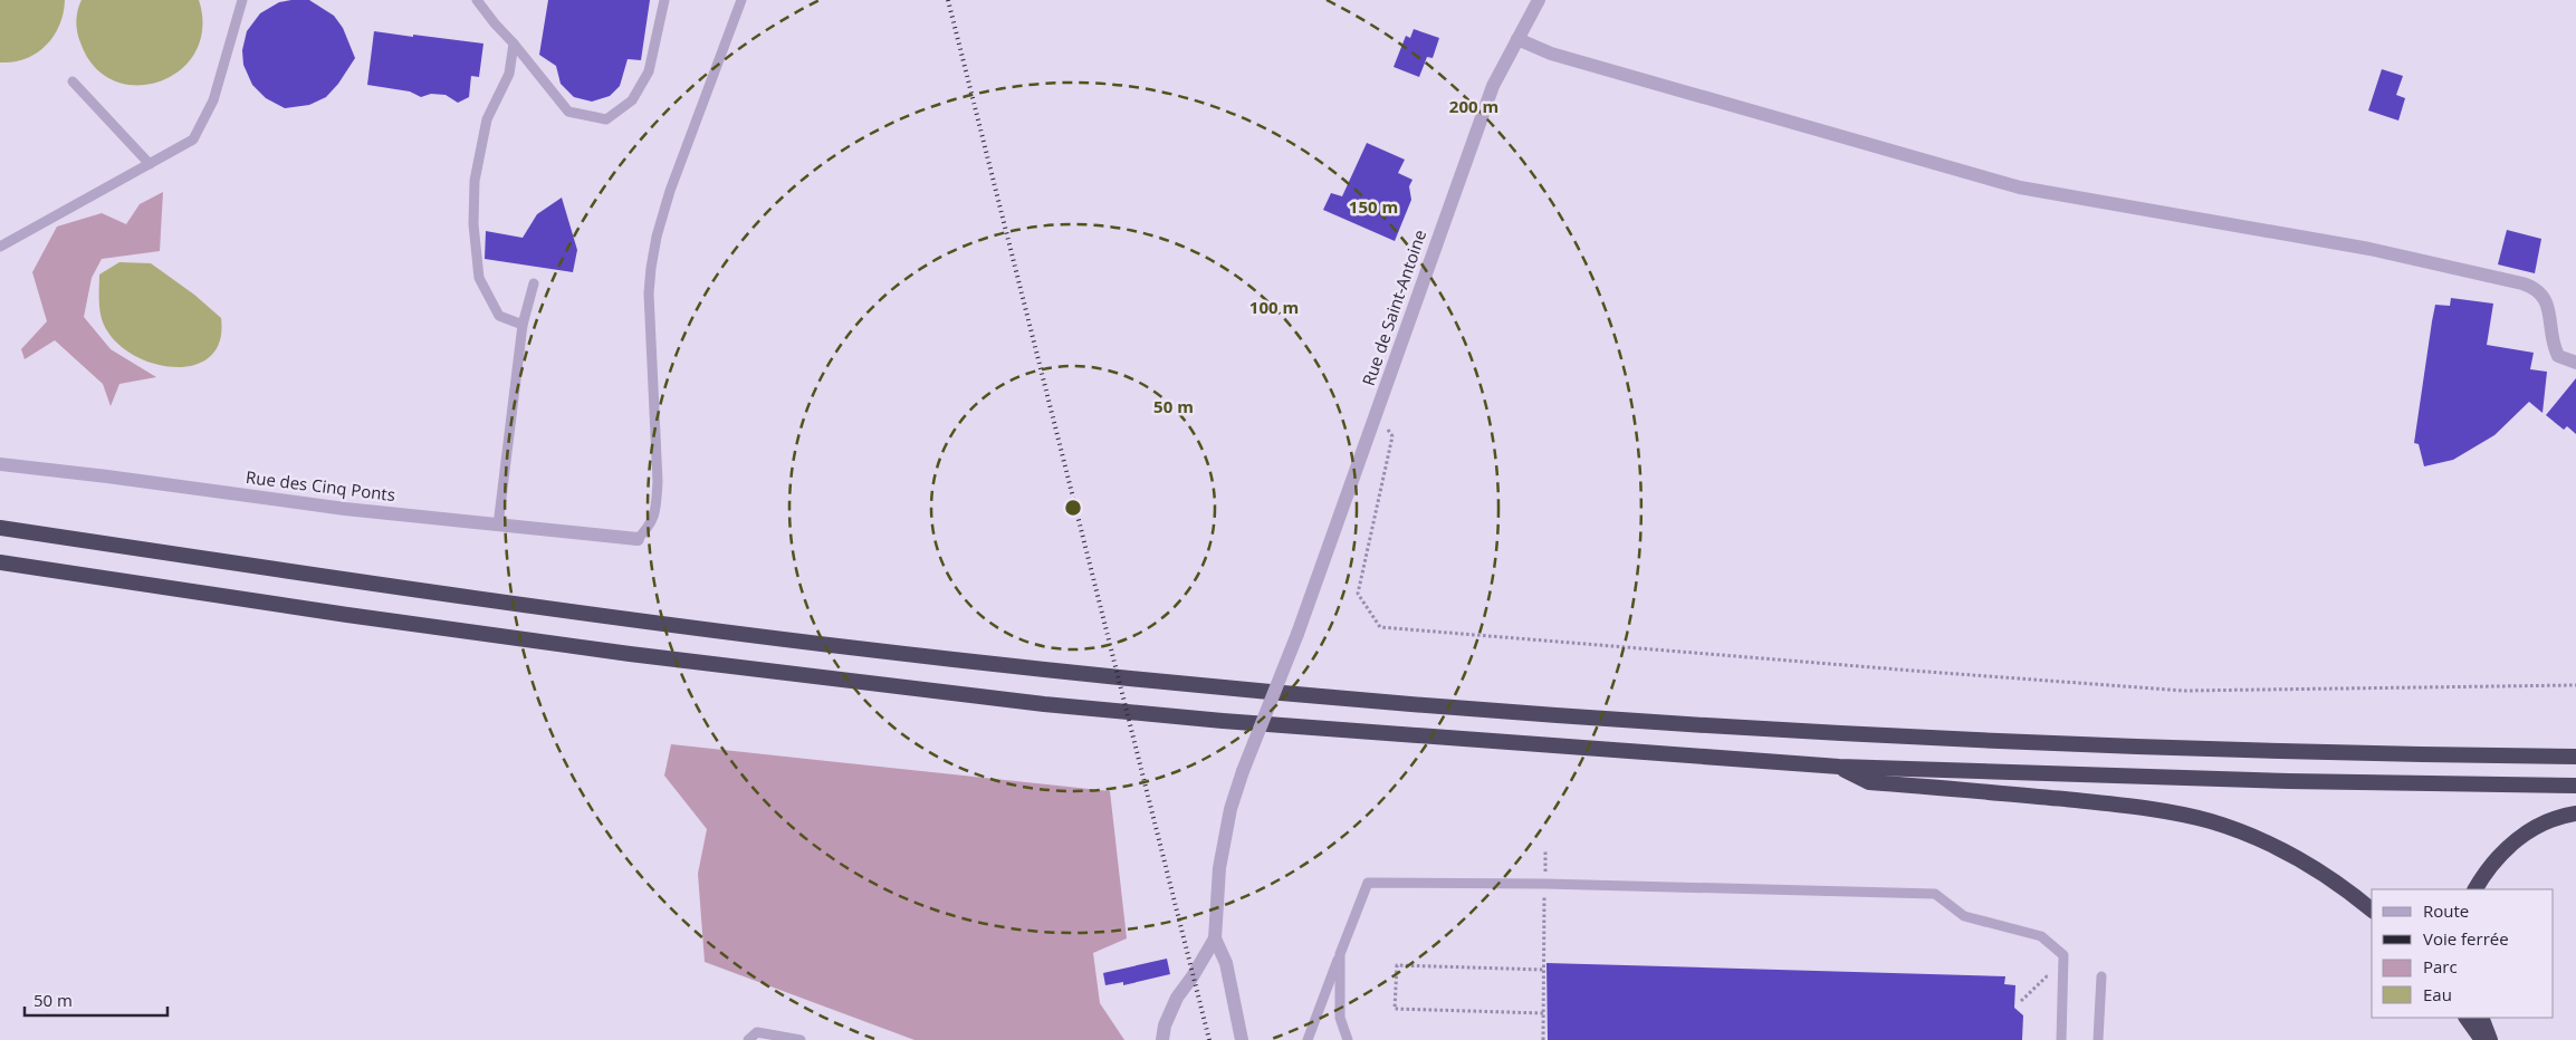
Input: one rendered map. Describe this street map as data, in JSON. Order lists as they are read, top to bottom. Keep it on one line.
{"streets":{"street":["Rue de Saint-Antoine","Rue des Cinq Ponts"]},"legend":["Route","Voie ferrée","Parc","Eau"],"scale_bar":"50 m","rings":["200 m","150 m","100 m","50 m"]}
